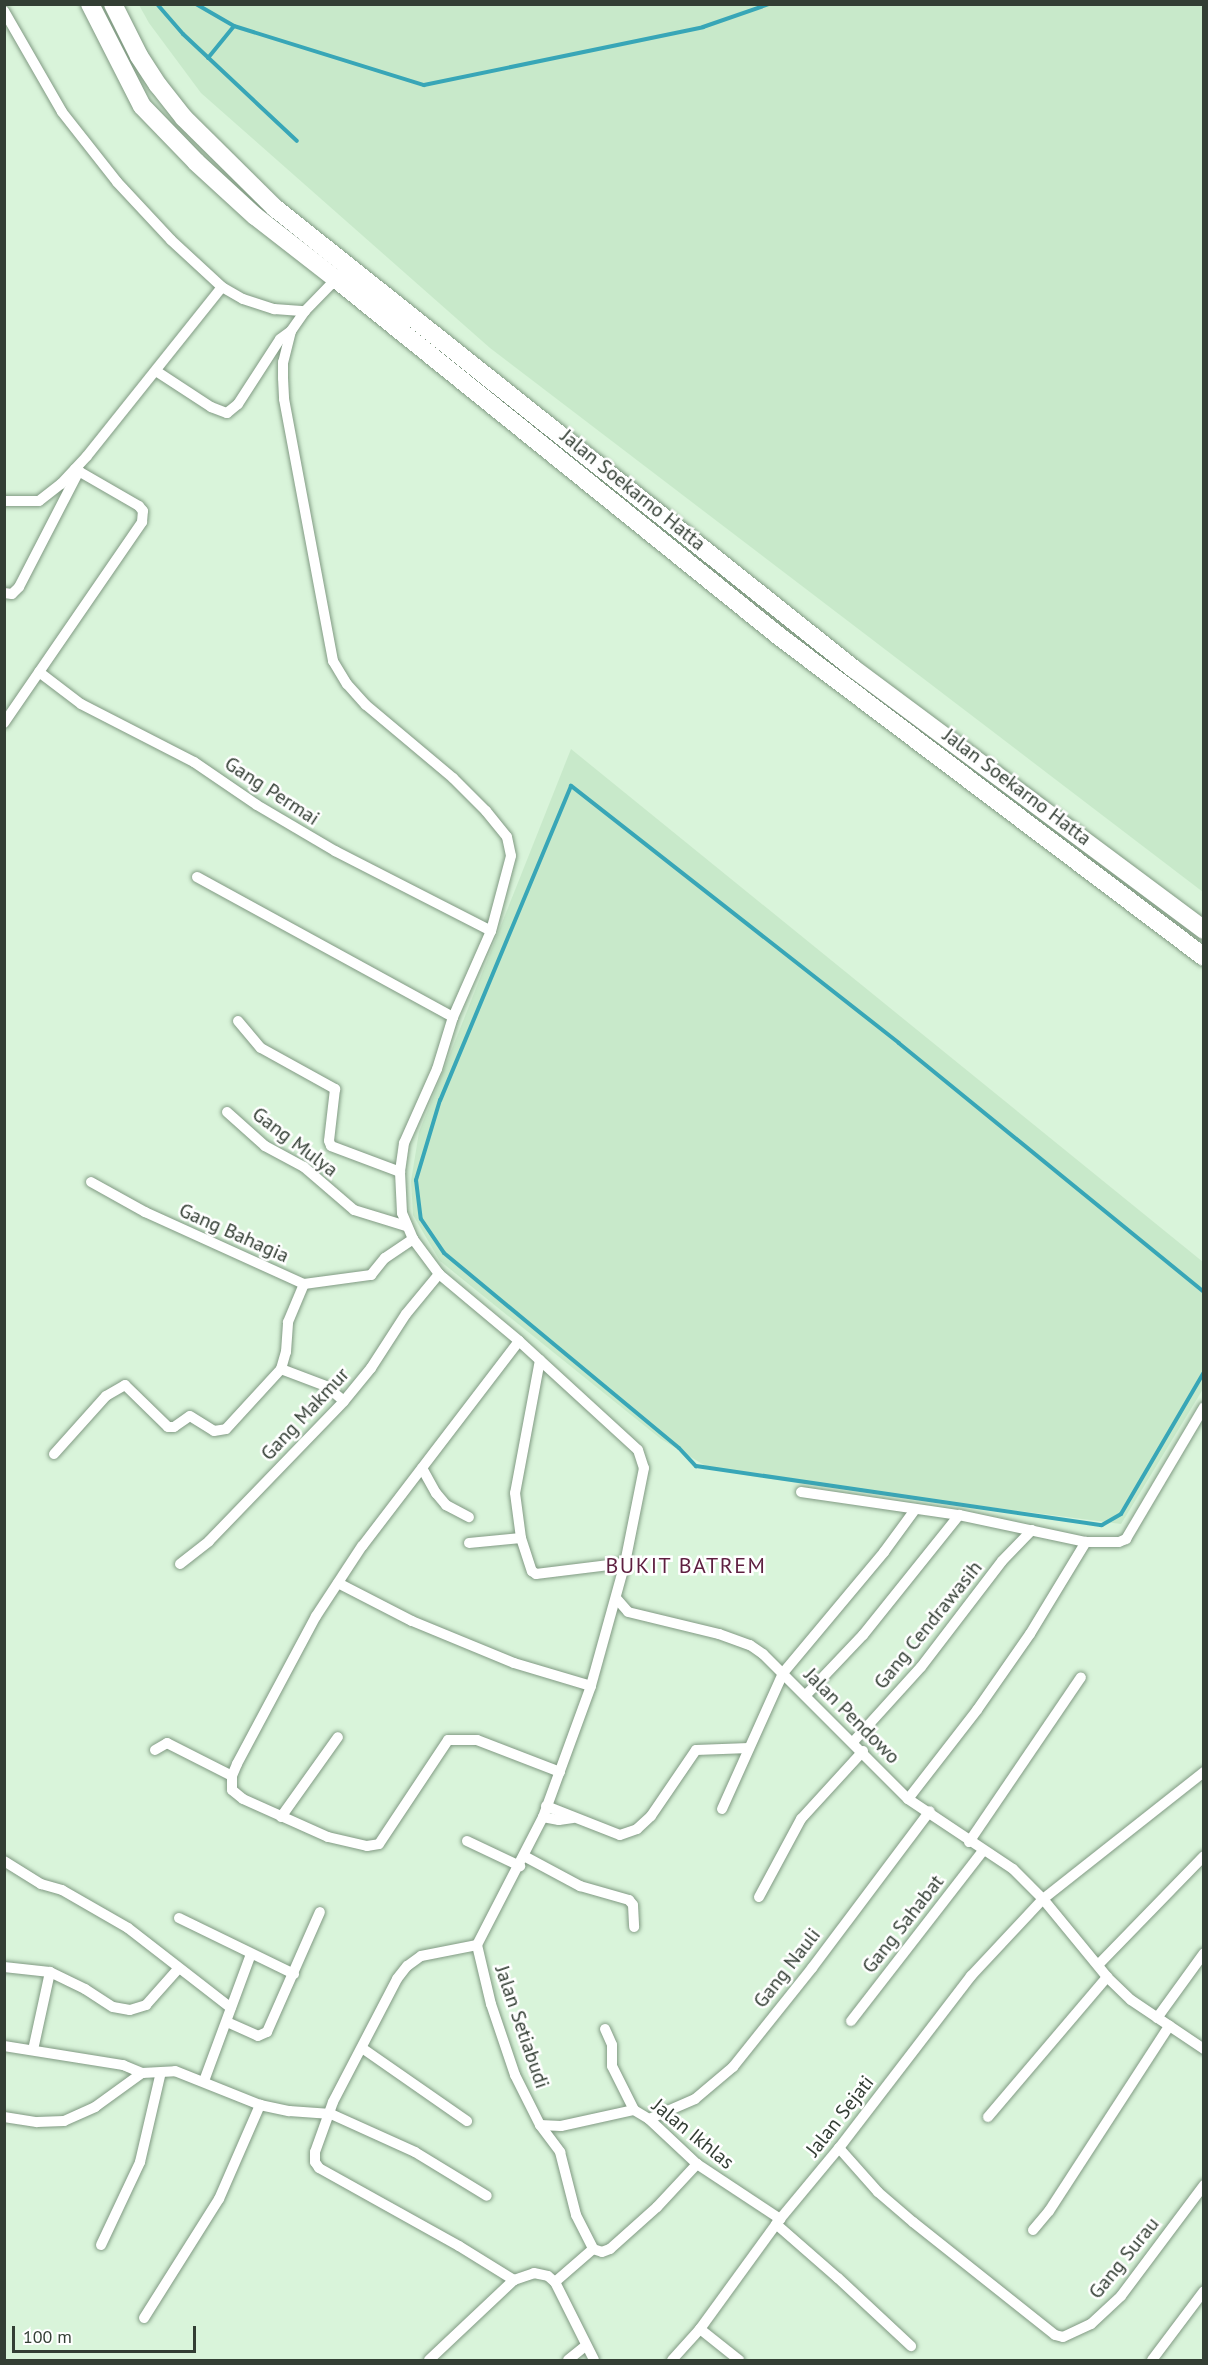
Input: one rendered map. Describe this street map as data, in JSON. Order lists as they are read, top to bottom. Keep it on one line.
{"streets":{"highway":["Jalan Soekarno Hatta"],"street":["Gang Permai","Gang Mulya","Gang Bahagia","Gang Makmur","Gang Cendrawasih","Jalan Pendowo","Gang Sahabat","Gang Nauli","Jalan Setiabudi","Jalan Sejati","Jalan Ikhlas","Gang Surau"]},"crossings":[["Gang Cendrawasih","Jalan Pendowo"],["Jalan Pendowo","Gang Sahabat"],["Jalan Pendowo","Gang Nauli"],["Jalan Pendowo","Jalan Sejati"],["Gang Nauli","Jalan Ikhlas"],["Jalan Setiabudi","Jalan Ikhlas"],["Jalan Sejati","Jalan Ikhlas"],["Jalan Sejati","Gang Surau"]],"districts":["BUKIT BATREM"],"scale_bar":"100 m"}
